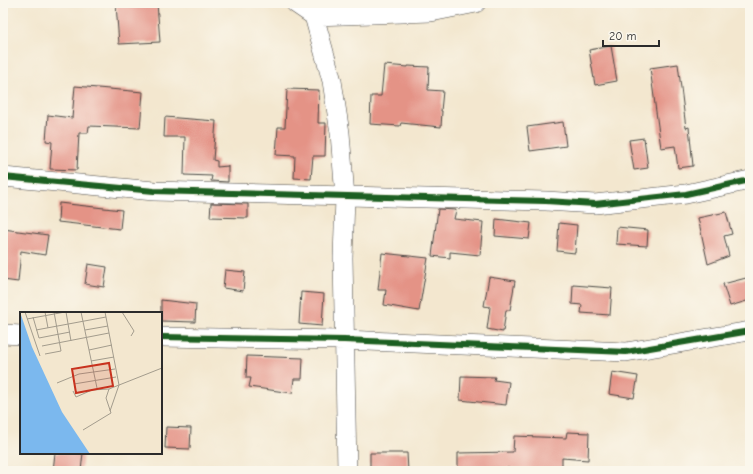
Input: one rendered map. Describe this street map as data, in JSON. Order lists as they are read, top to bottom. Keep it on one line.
{"scale_bar":"20 m"}
